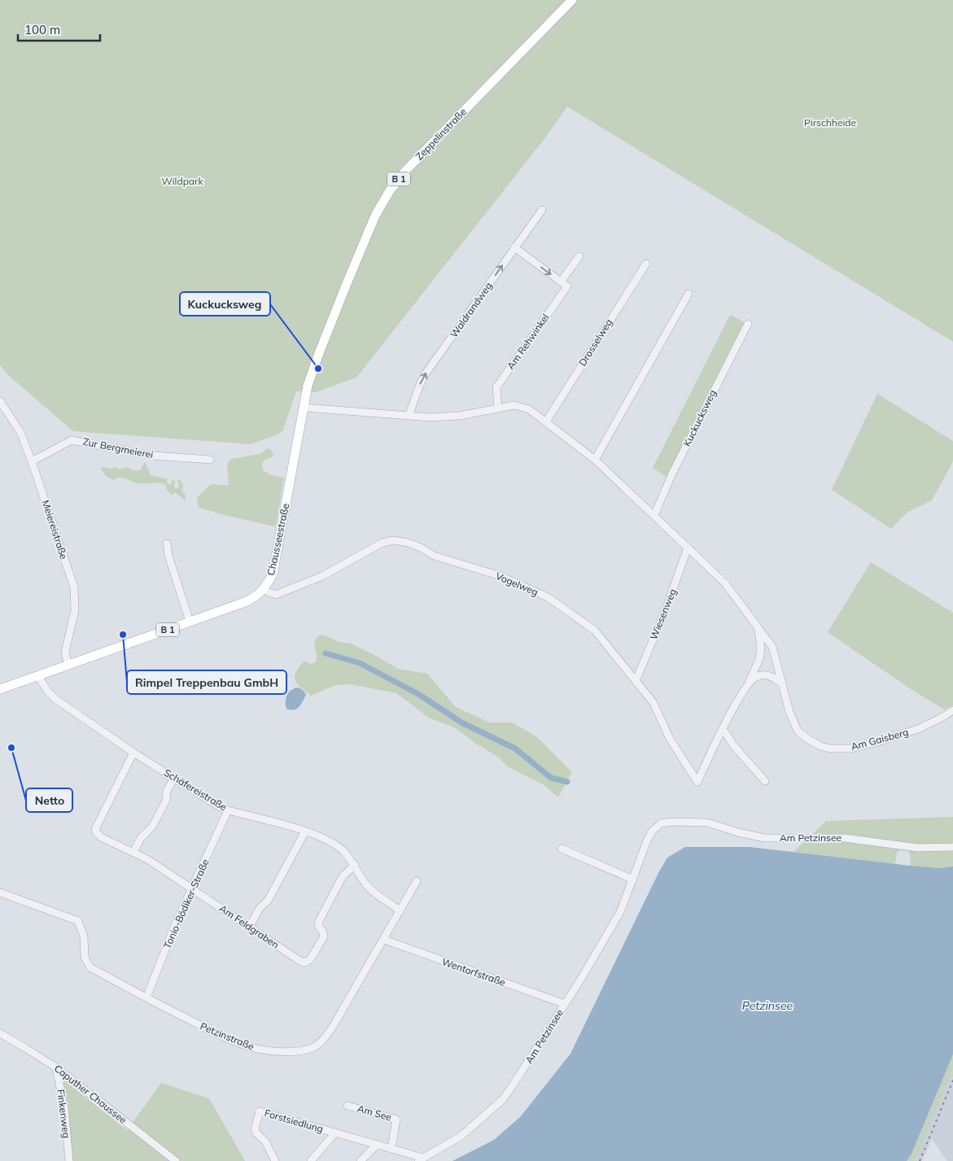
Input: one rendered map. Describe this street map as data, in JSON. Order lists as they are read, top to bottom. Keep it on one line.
{"streets":{"main road":["Zeppelinstraße","B 1","Chausseestraße"],"street":["Waldrandweg","Am Rehwinkel","Drosselweg","Kuckucksweg","Zur Bergmeierei","Meiereistraße","Vogelweg","Wiesenweg","Am Gaisberg","Schäfereistraße","Am Petzinsee","Tonio-Bödiker-Straße","Am Feldgraben","Wentorfstraße","Petzinstraße","Caputher Chaussee","Am See","Finkenweg","Forstsiedlung"]},"crossings":[["Zeppelinstraße","Chausseestraße"],["B 1","Meiereistraße"],["B 1","Chausseestraße"],["B 1","Schäfereistraße"],["Zur Bergmeierei","Meiereistraße"],["Meiereistraße","Chausseestraße"],["Chausseestraße","Vogelweg"],["Vogelweg","Wiesenweg"],["Schäfereistraße","Tonio-Bödiker-Straße"],["Schäfereistraße","Am Feldgraben"],["Schäfereistraße","Petzinstraße"],["Am Petzinsee","Wentorfstraße"],["Am Petzinsee","Forstsiedlung"],["Tonio-Bödiker-Straße","Am Feldgraben"],["Tonio-Bödiker-Straße","Petzinstraße"],["Wentorfstraße","Petzinstraße"],["Caputher Chaussee","Finkenweg"],["Am See","Forstsiedlung"]],"one_way":["Waldrandweg"],"water":["Petzinsee"],"parks":["Pirschheide","Wildpark"],"places":["Kuckucksweg","Rimpel Treppenbau GmbH","Netto"],"scale_bar":"100 m"}
